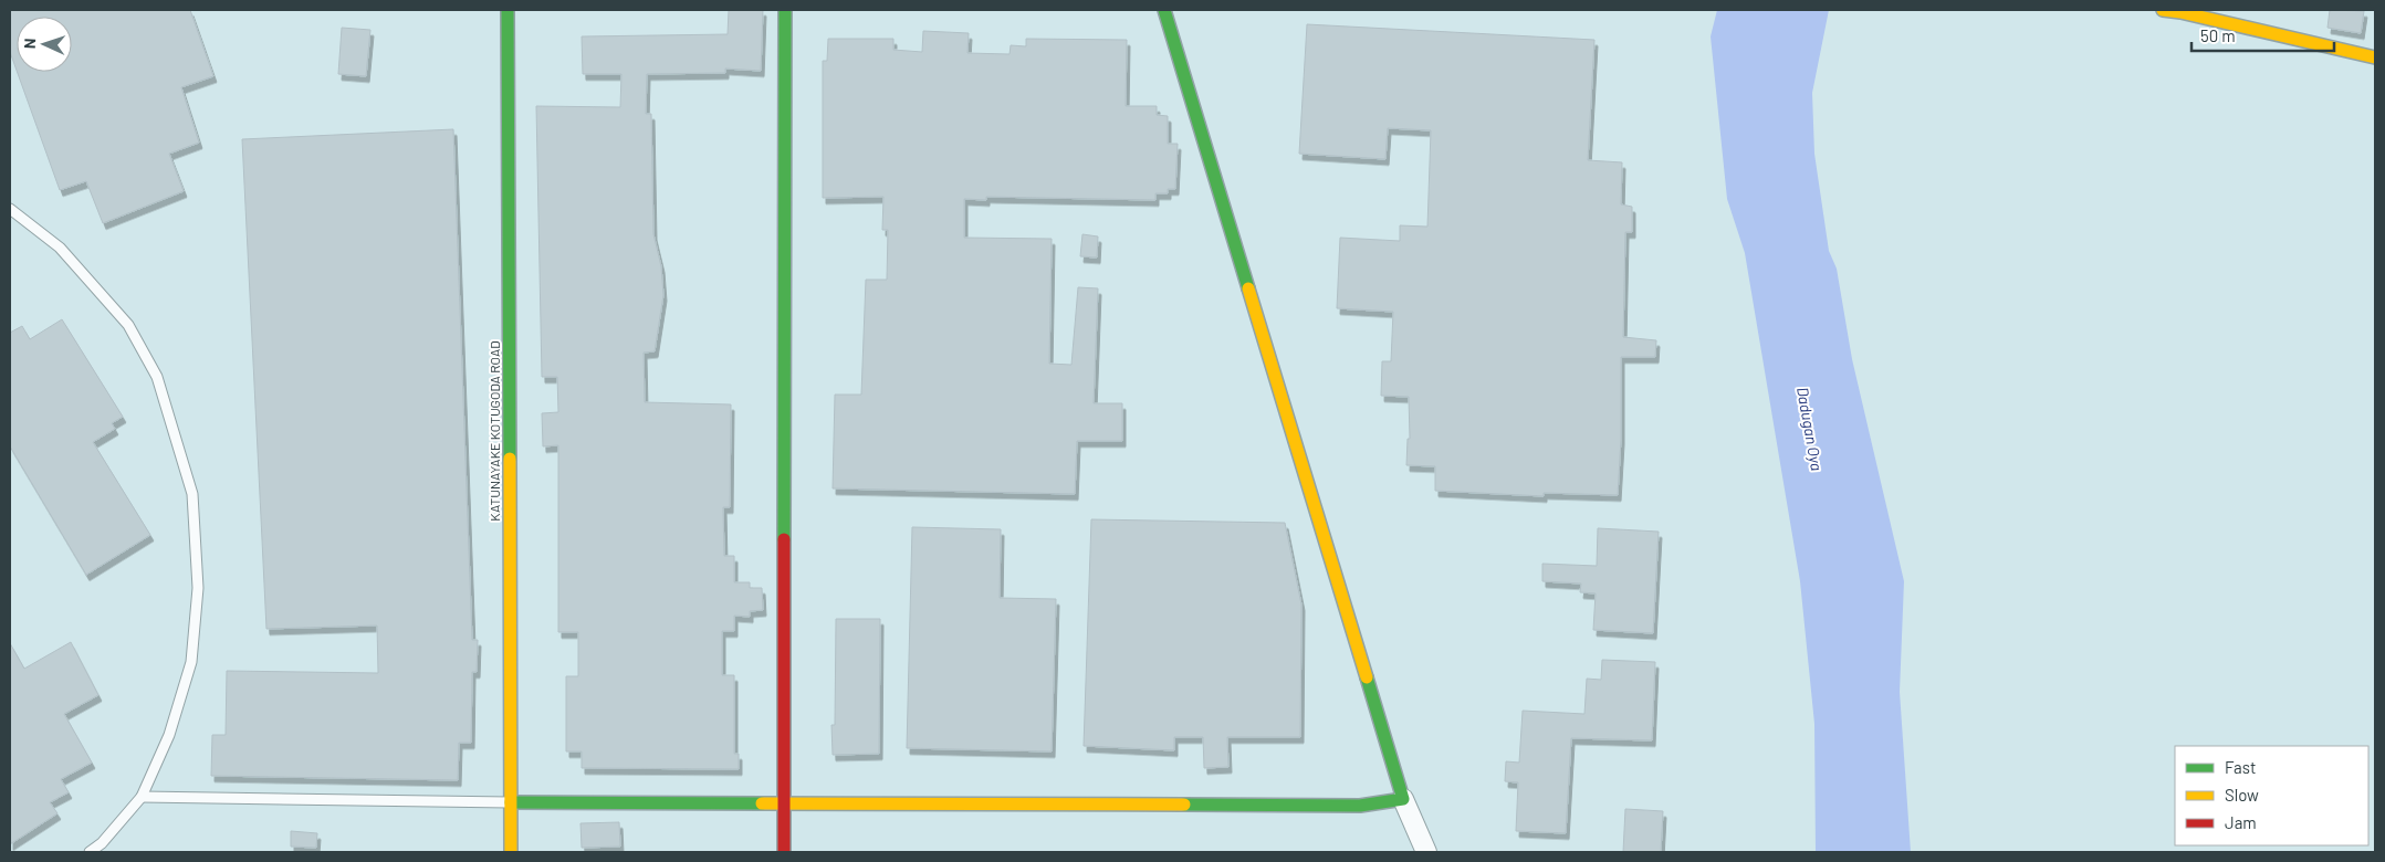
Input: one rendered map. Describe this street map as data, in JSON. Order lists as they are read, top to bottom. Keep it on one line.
{"streets":{"street":["KATUNAYAKE KOTUGODA ROAD"]},"water":["Dadugan Oya"],"legend":["Fast","Slow","Jam"],"scale_bar":"50 m","north":"left"}
